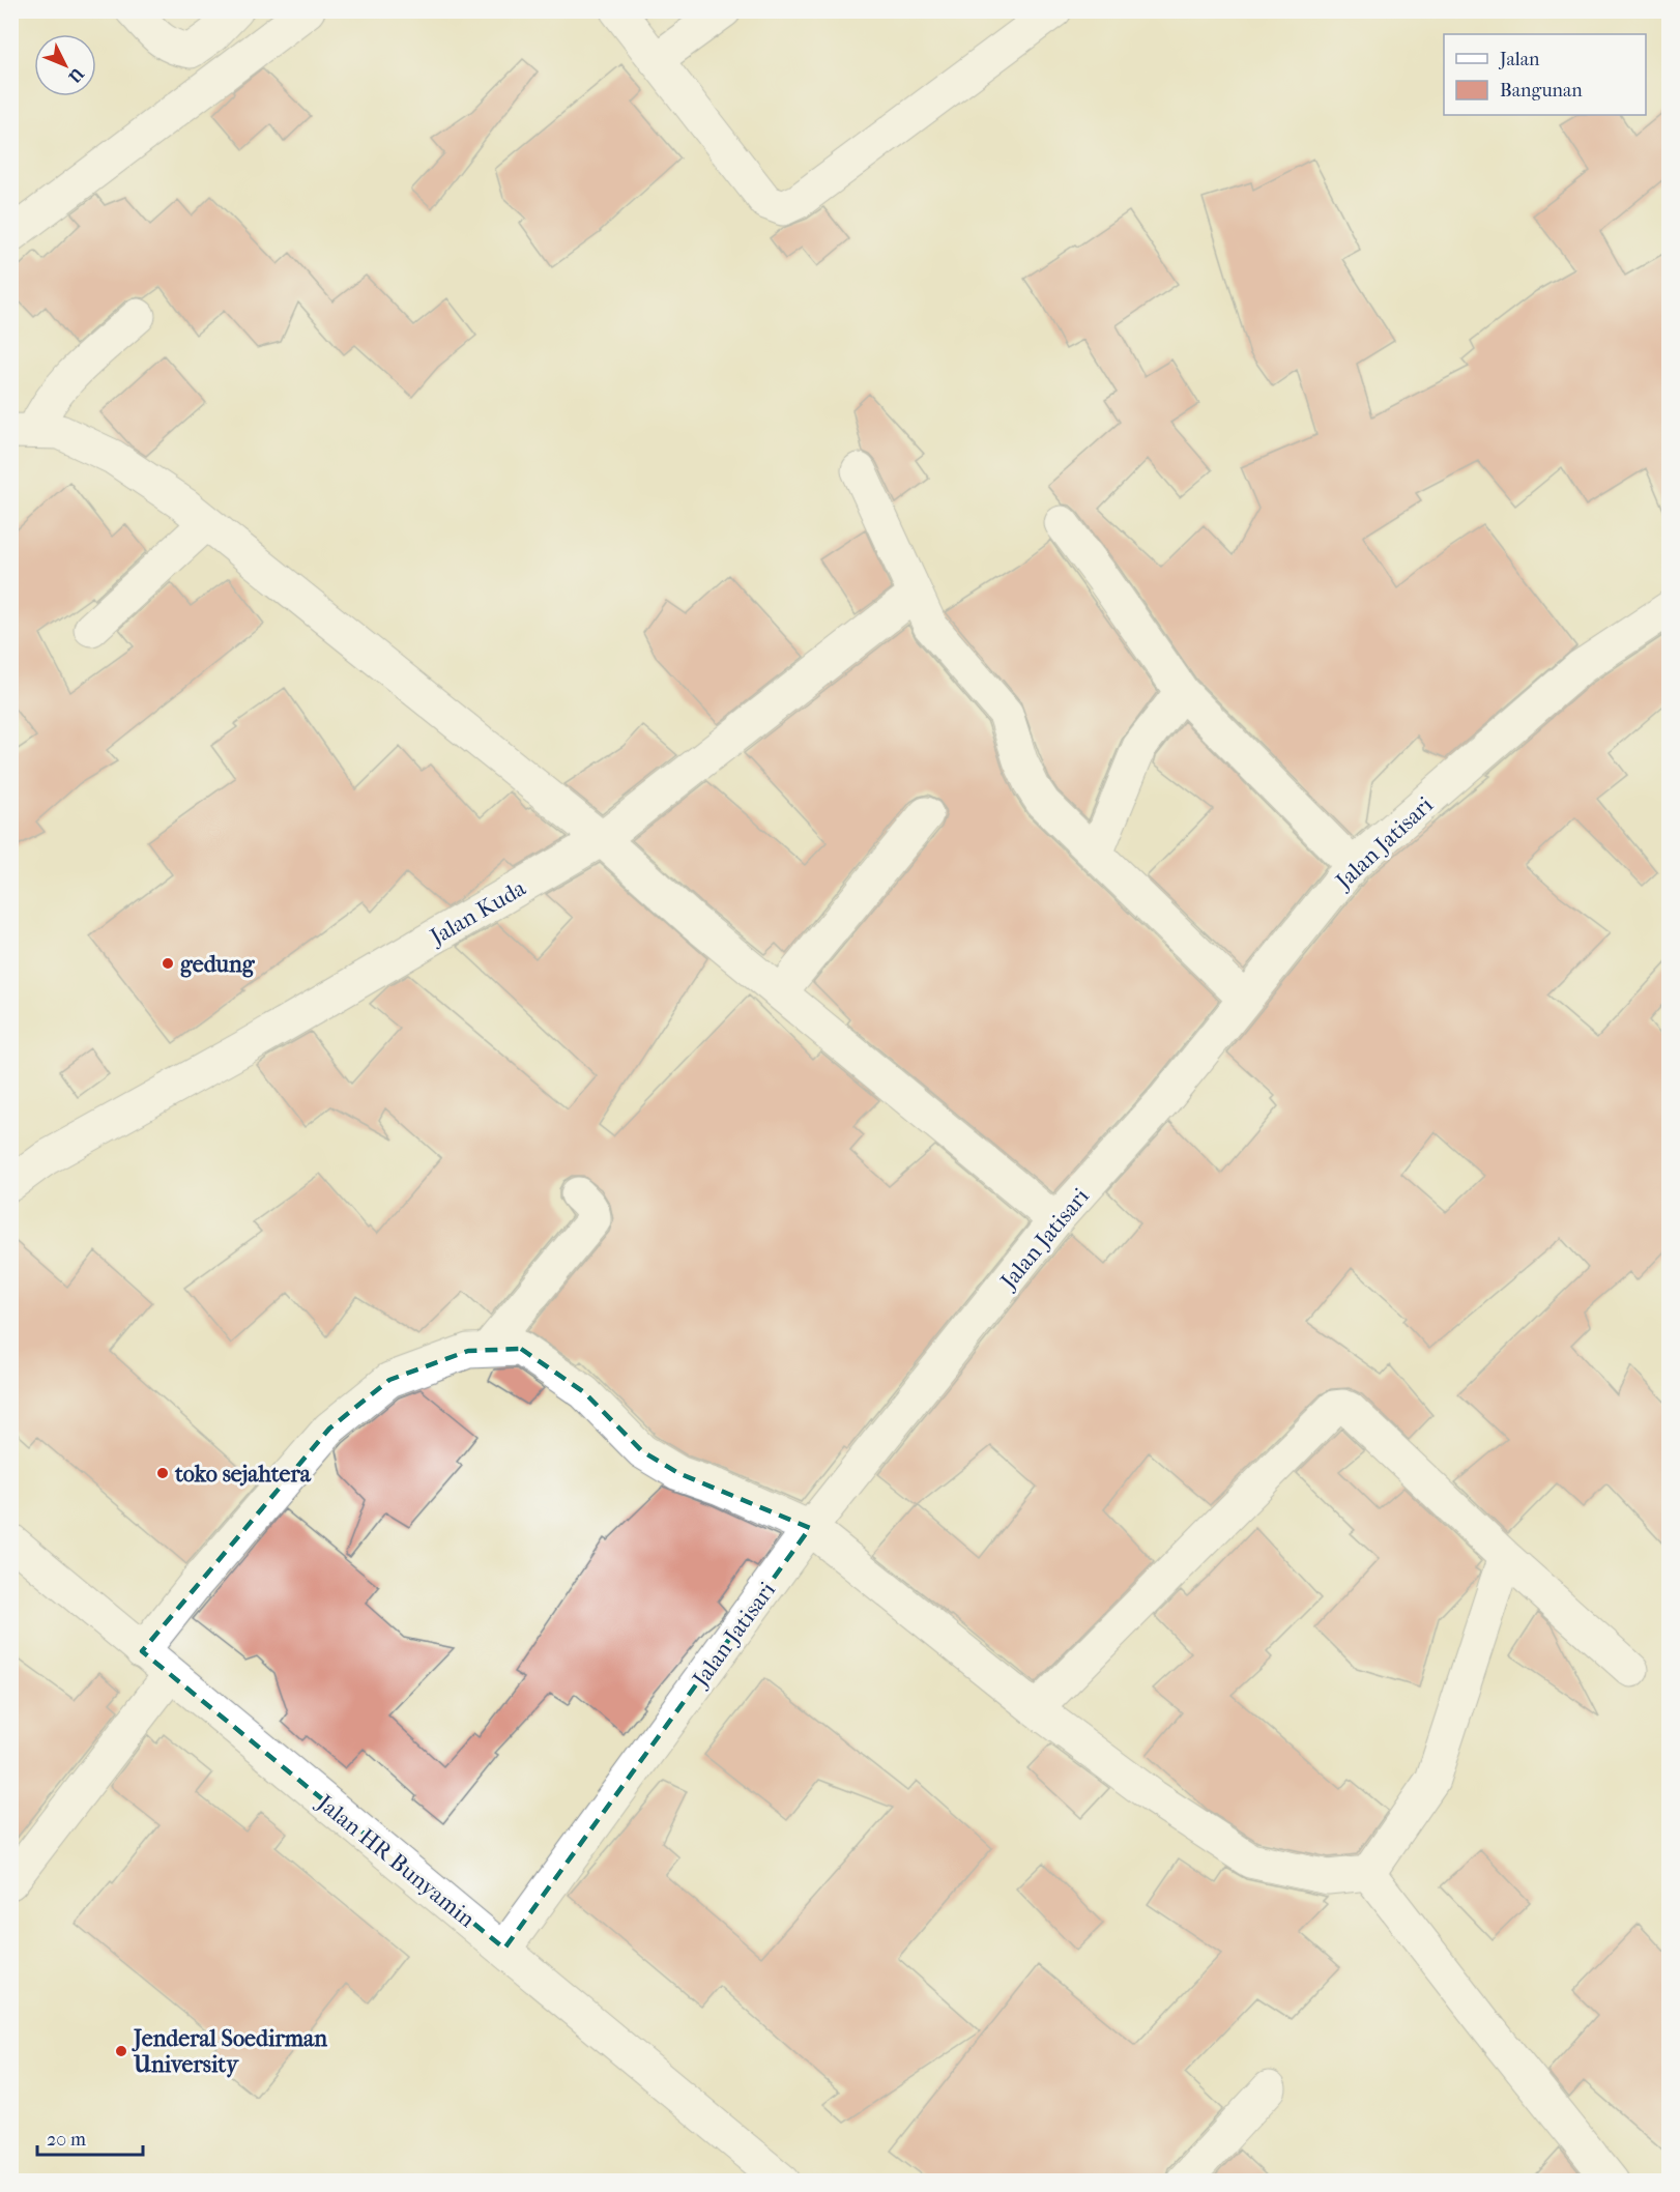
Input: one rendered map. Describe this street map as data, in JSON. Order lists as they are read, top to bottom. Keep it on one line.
{"streets":{"street":["Jalan Jatisari","Jalan Kuda","Jalan HR Bunyamin"]},"crossings":[["Jalan Jatisari","Jalan HR Bunyamin"]],"places":["gedung","toko sejahtera","Jenderal Soedirman University"],"legend":["Jalan","Bangunan"],"scale_bar":"20 m","north":"bottom right"}
